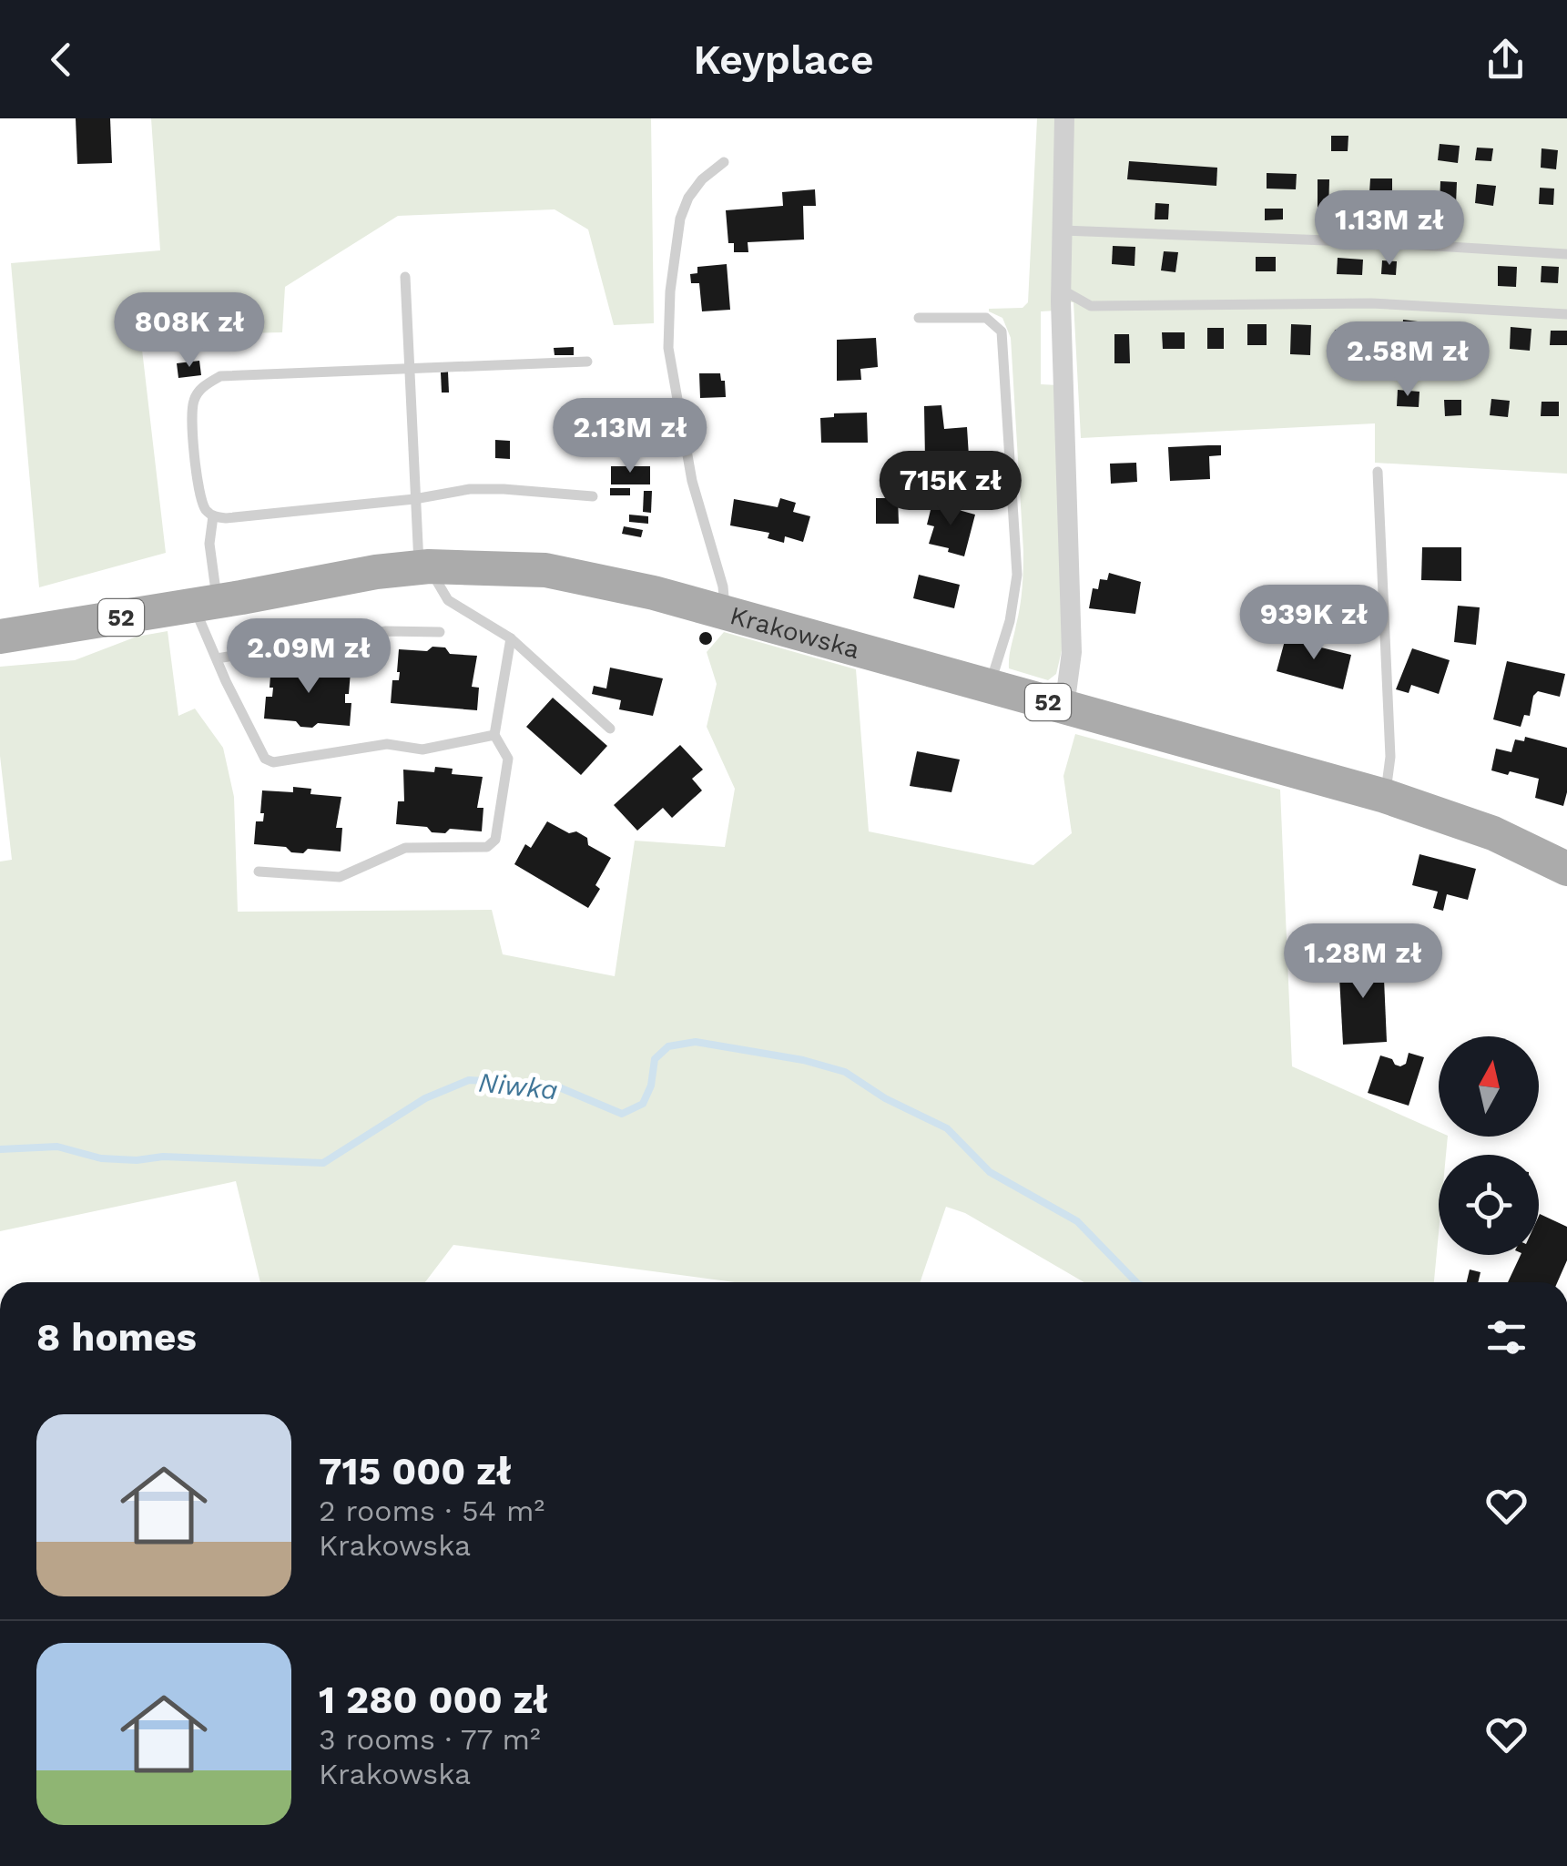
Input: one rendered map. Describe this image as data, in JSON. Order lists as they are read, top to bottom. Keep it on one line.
{"streets":{"main road":["52","Krakowska"]},"water":["Niwka"],"north":"top","page":{"header":"Keyplace","price":["1.13M zł","808K zł","2.58M zł","2.13M zł","715K zł","939K zł","2.09M zł","1.28M zł"],"heading":"8 homes","list":[{"name":"715 000 zł","note":"2 rooms · 54 m² · Krakowska"},{"name":"1 280 000 zł","note":"3 rooms · 77 m² · Krakowska"}]}}
